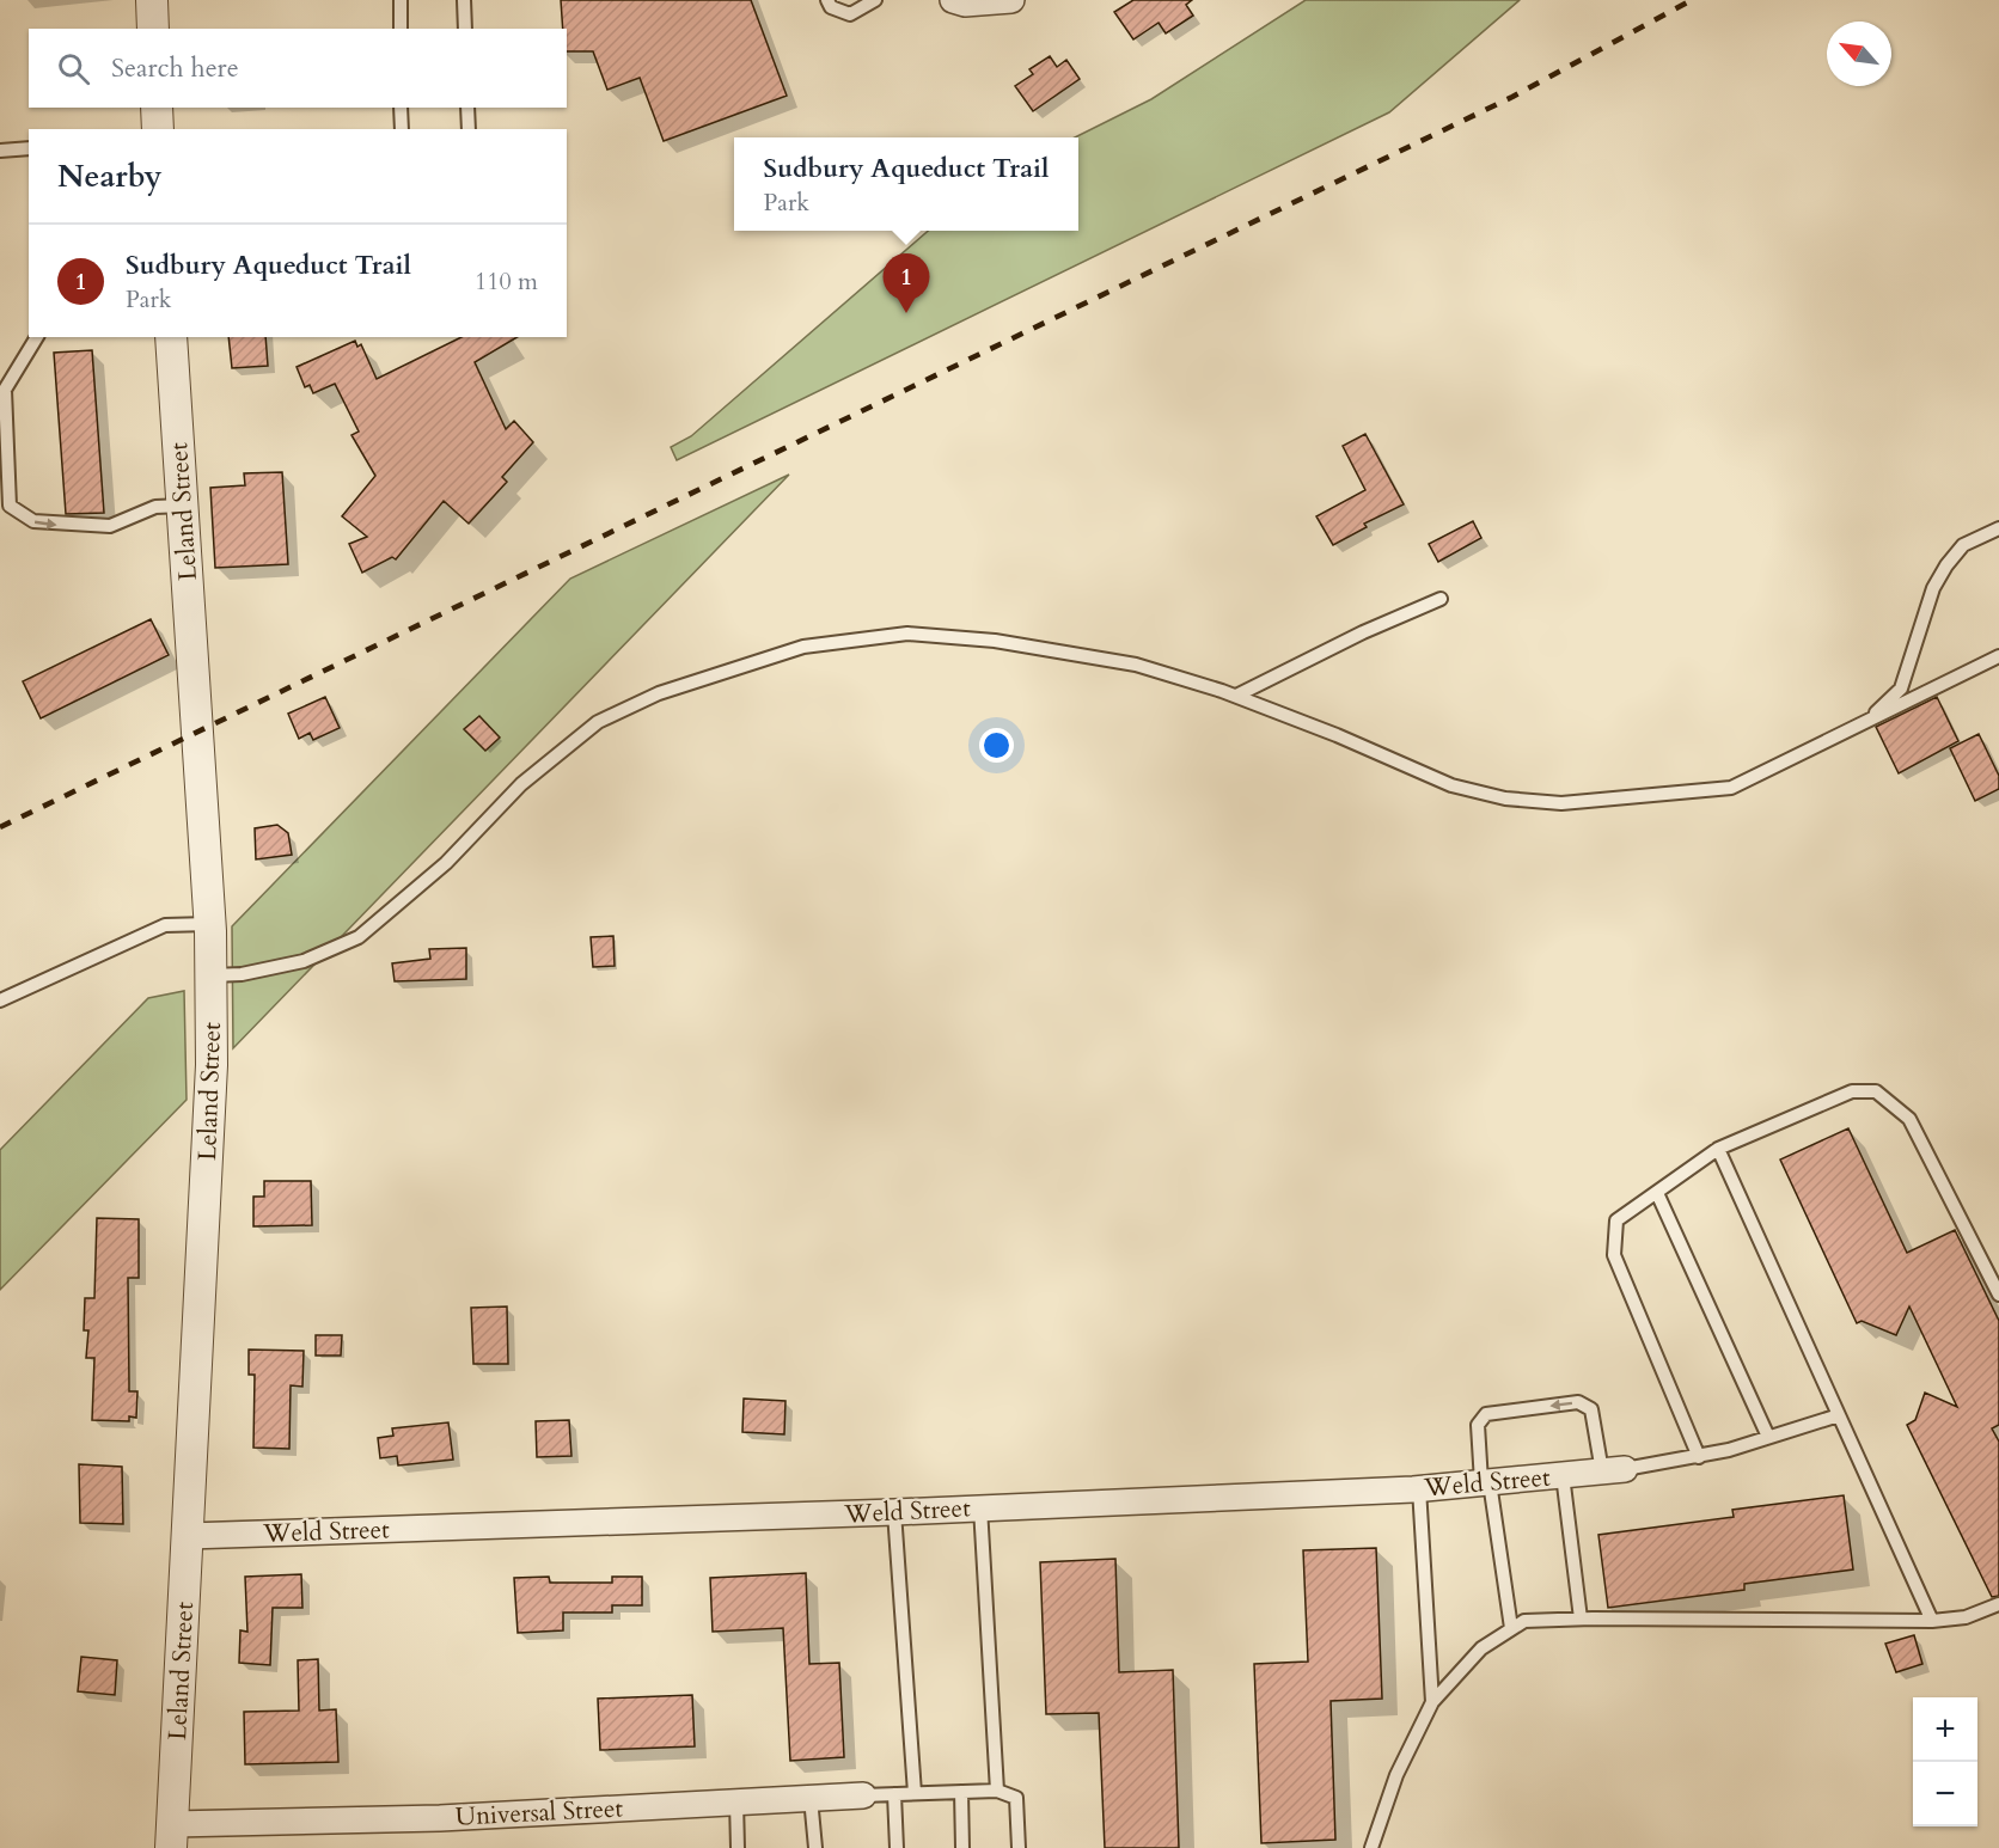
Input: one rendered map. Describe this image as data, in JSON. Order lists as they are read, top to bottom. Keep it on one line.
{"streets":{"street":["Leland Street","Weld Street","Universal Street"]},"crossings":[["Leland Street","Weld Street"],["Leland Street","Universal Street"]],"north":"top left","page":{"search":"Search here","heading":"Nearby","popup":["Sudbury Aqueduct Trail","Park"],"list":[{"mark":"1","name":"Sudbury Aqueduct Trail","note":"Park","value":"110 m"}],"pins":"1","map_buttons":["+","−"]}}
